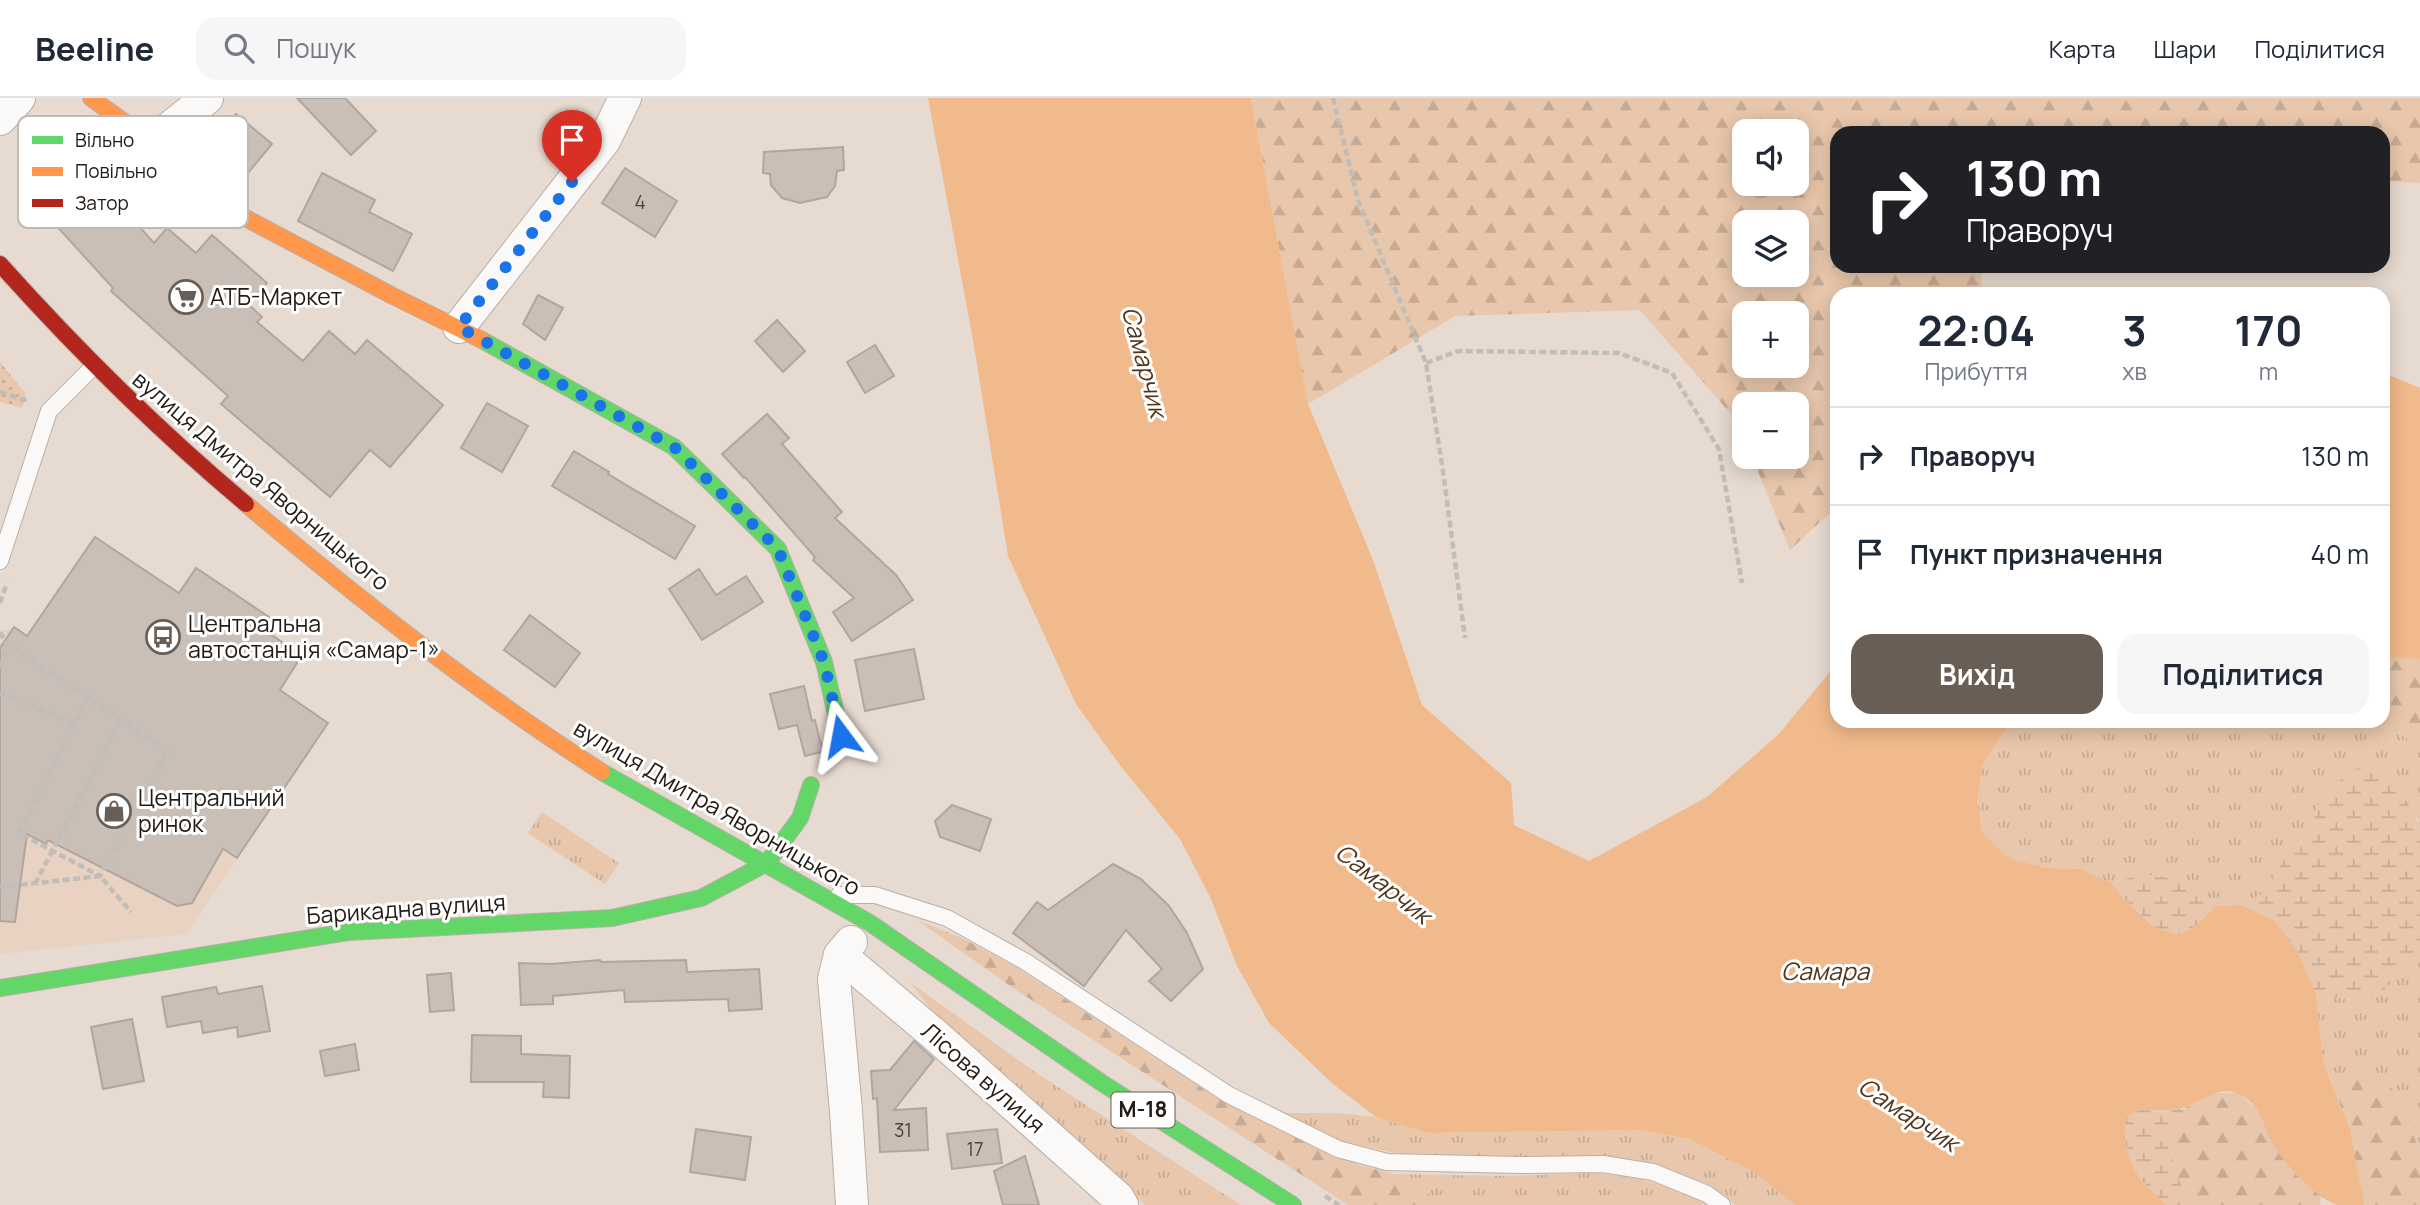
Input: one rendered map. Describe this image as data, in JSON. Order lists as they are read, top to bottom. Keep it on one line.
{"streets":{"main road":["вулиця Дмитра Яворницького","Барикадна вулиця","М-18"],"street":["Лісова вулиця"]},"crossings":[["вулиця Дмитра Яворницького","Барикадна вулиця"]],"water":["Самарчик","Самара"],"places":{"supermarket":["АТБ-Маркет"],"bus stop":["Центральна автостанція «Самар-1»"],"shop":["Центральний ринок"]},"house_numbers":["4","31","17"],"legend":["Вільно","Повільно","Затор"],"page":{"header":"Beeline","search":"Пошук","nav":["Карта","Шари","Поділитися"],"map_buttons":["+","−"],"turn":["130 m","Праворуч"],"eta":["22:04","Прибуття","3","хв","170","m"],"list":[{"name":"Праворуч","value":"130 m"},{"name":"Пункт призначення","value":"40 m"}],"buttons":["Вихід","Поділитися"]}}
